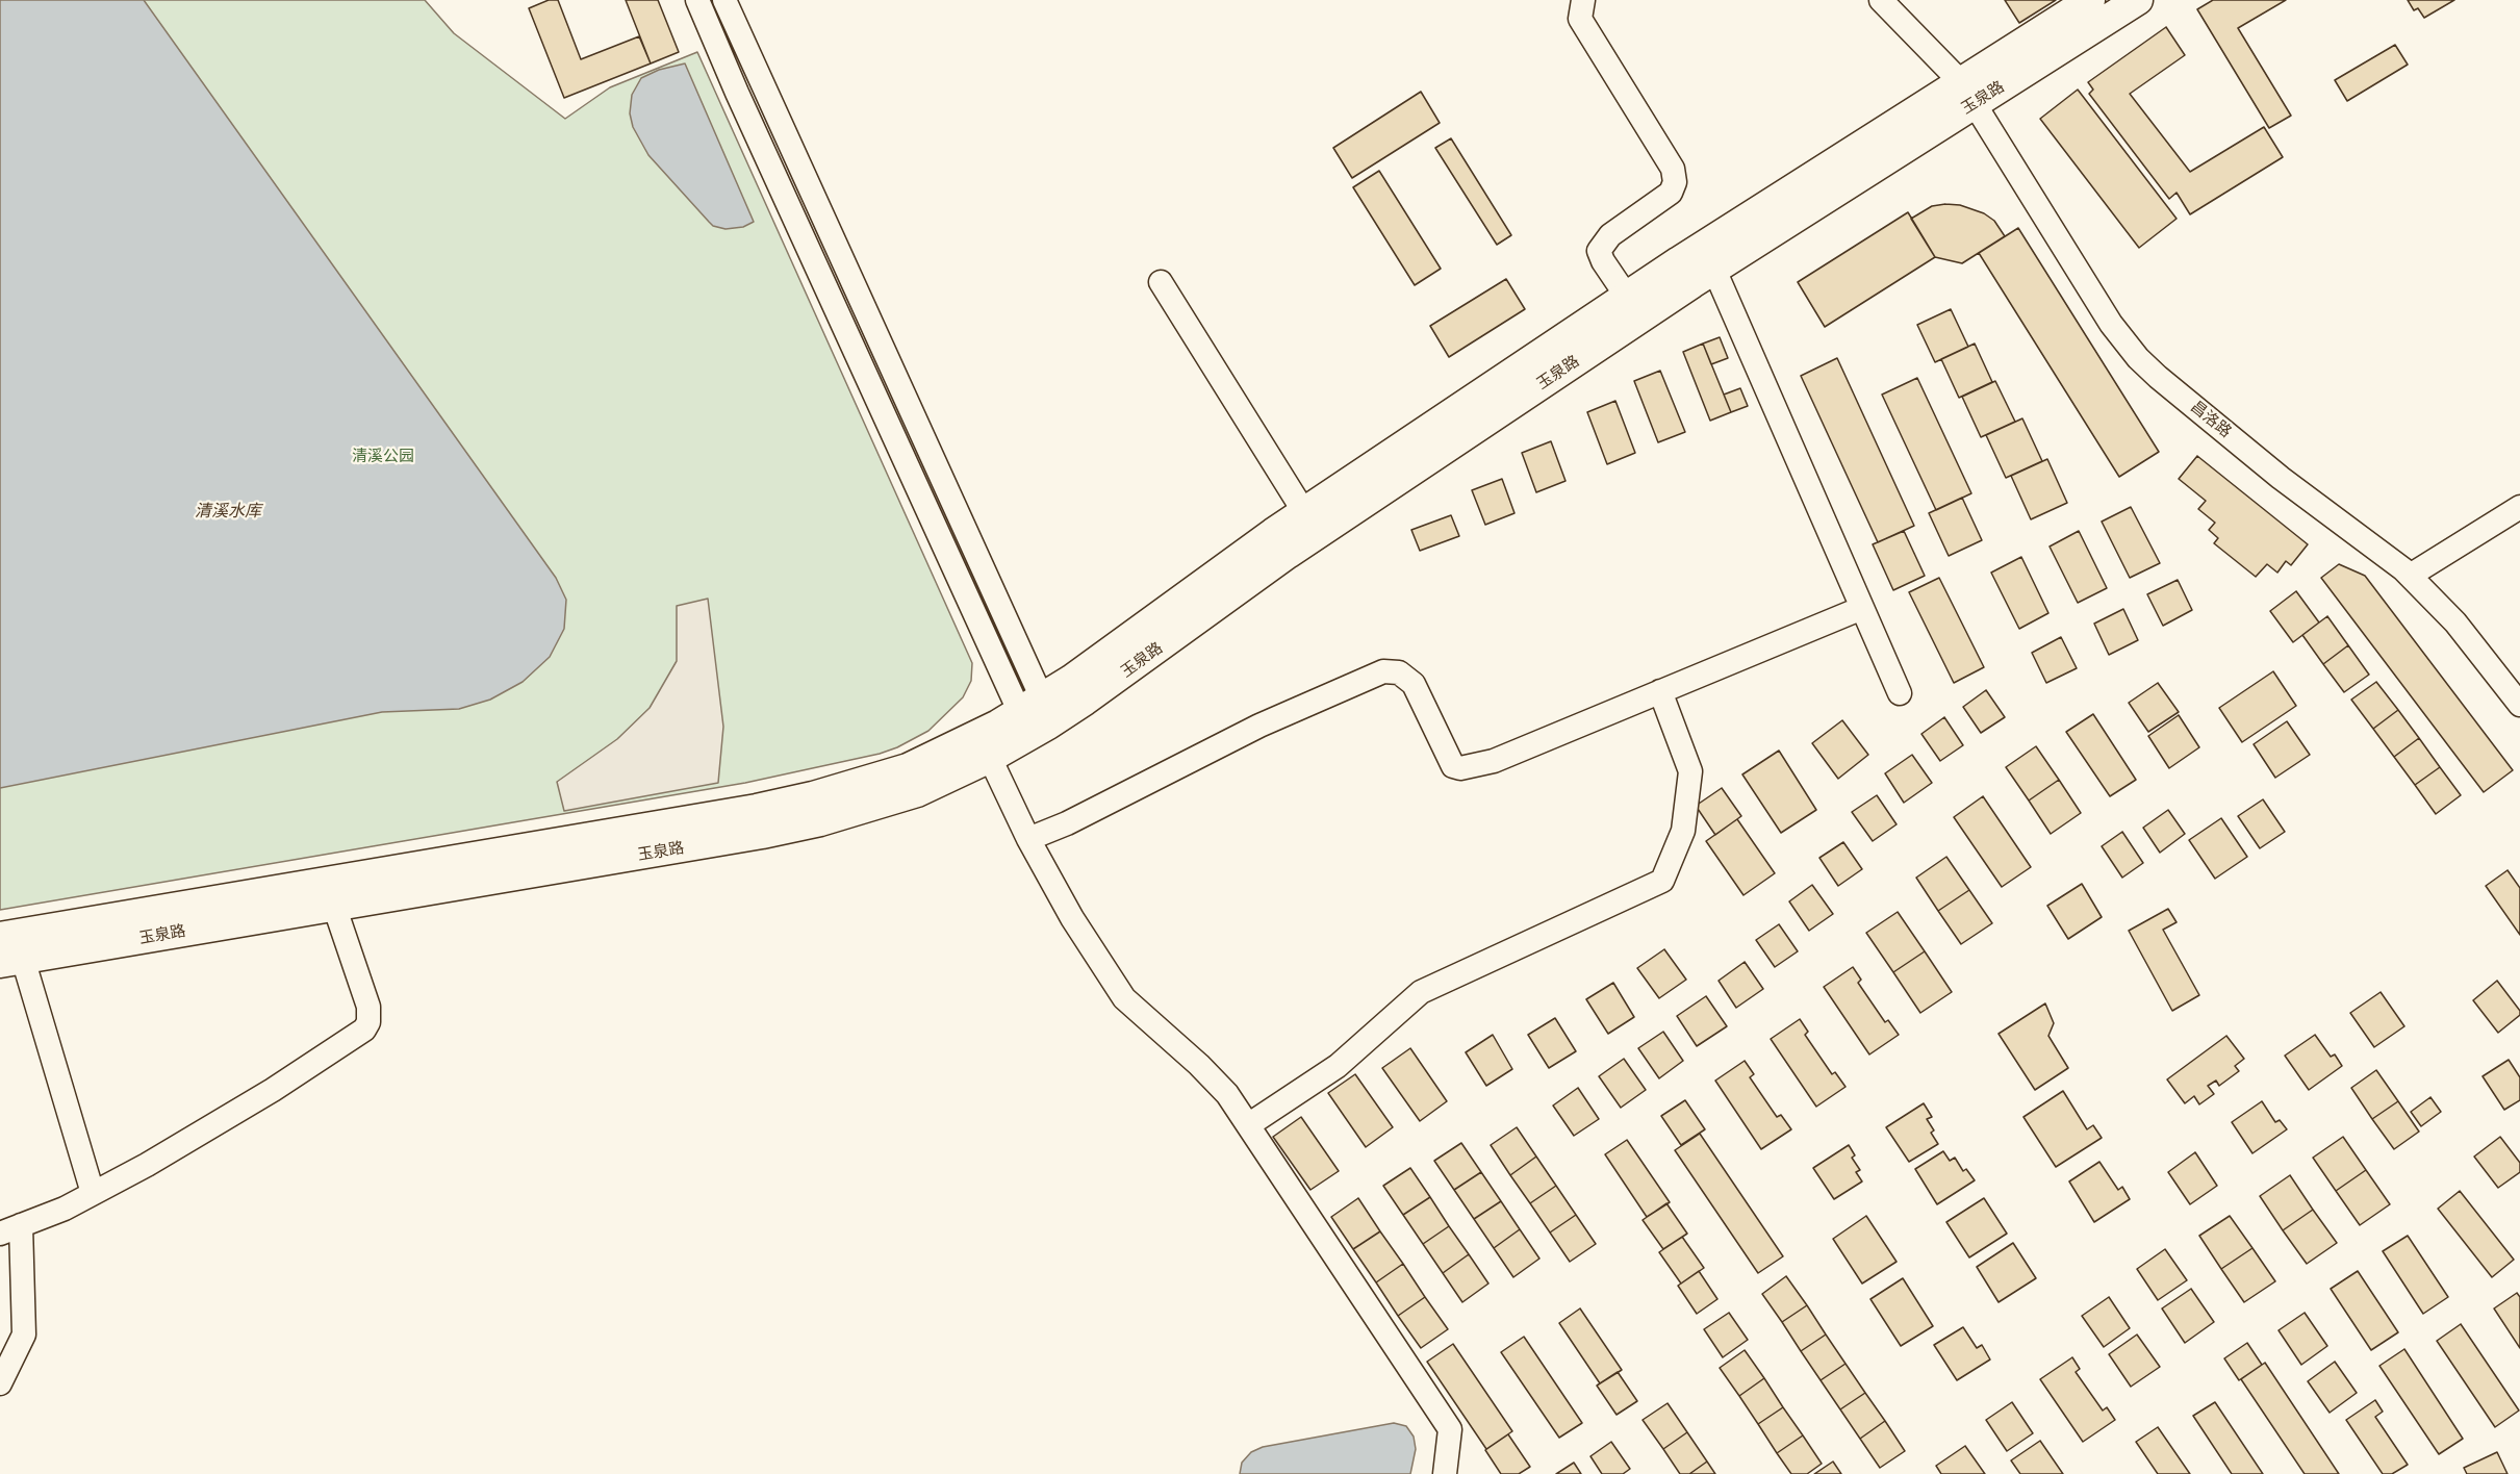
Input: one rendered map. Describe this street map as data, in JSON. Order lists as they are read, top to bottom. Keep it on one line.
{"streets":{"main road":["玉泉路"],"street":["昌洛路"]},"crossings":[["玉泉路","昌洛路"]],"water":["清溪水库"],"parks":["清溪公园"]}
